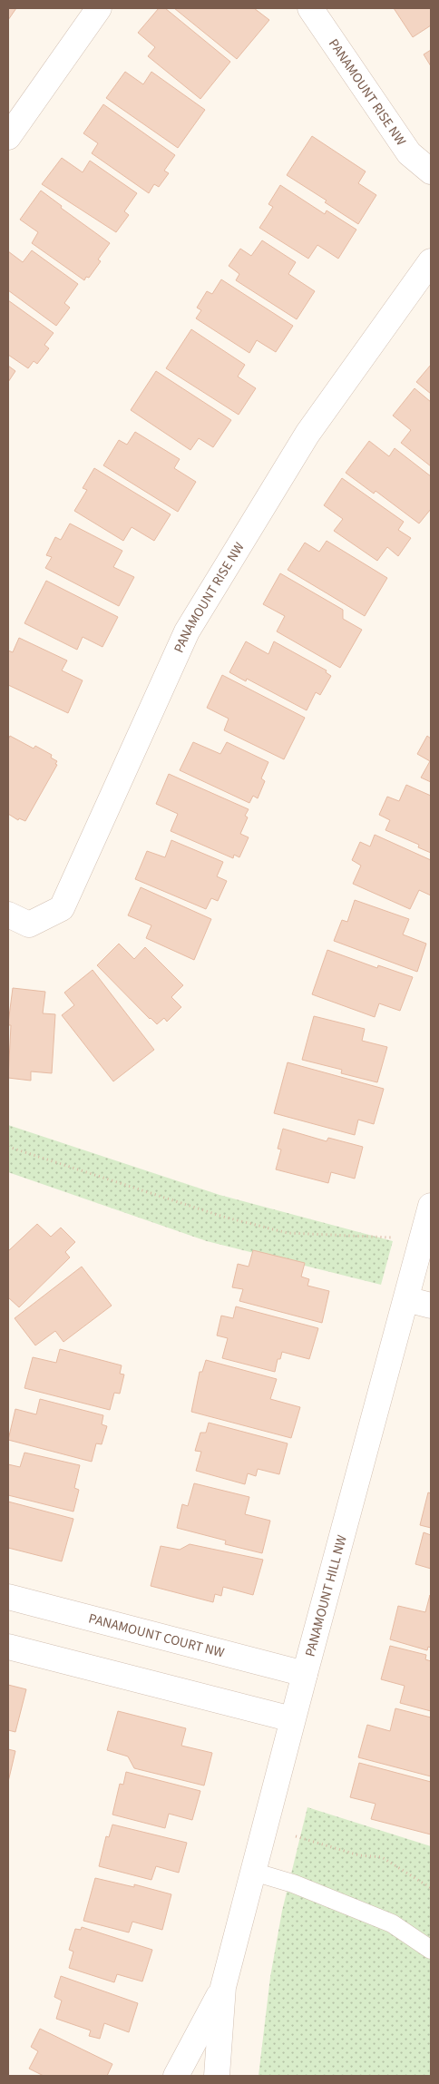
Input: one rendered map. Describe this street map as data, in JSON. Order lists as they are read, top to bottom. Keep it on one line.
{"streets":{"street":["PANAMOUNT RISE NW","PANAMOUNT HILL NW","PANAMOUNT COURT NW"]},"crossings":[["PANAMOUNT HILL NW","PANAMOUNT COURT NW"]]}
